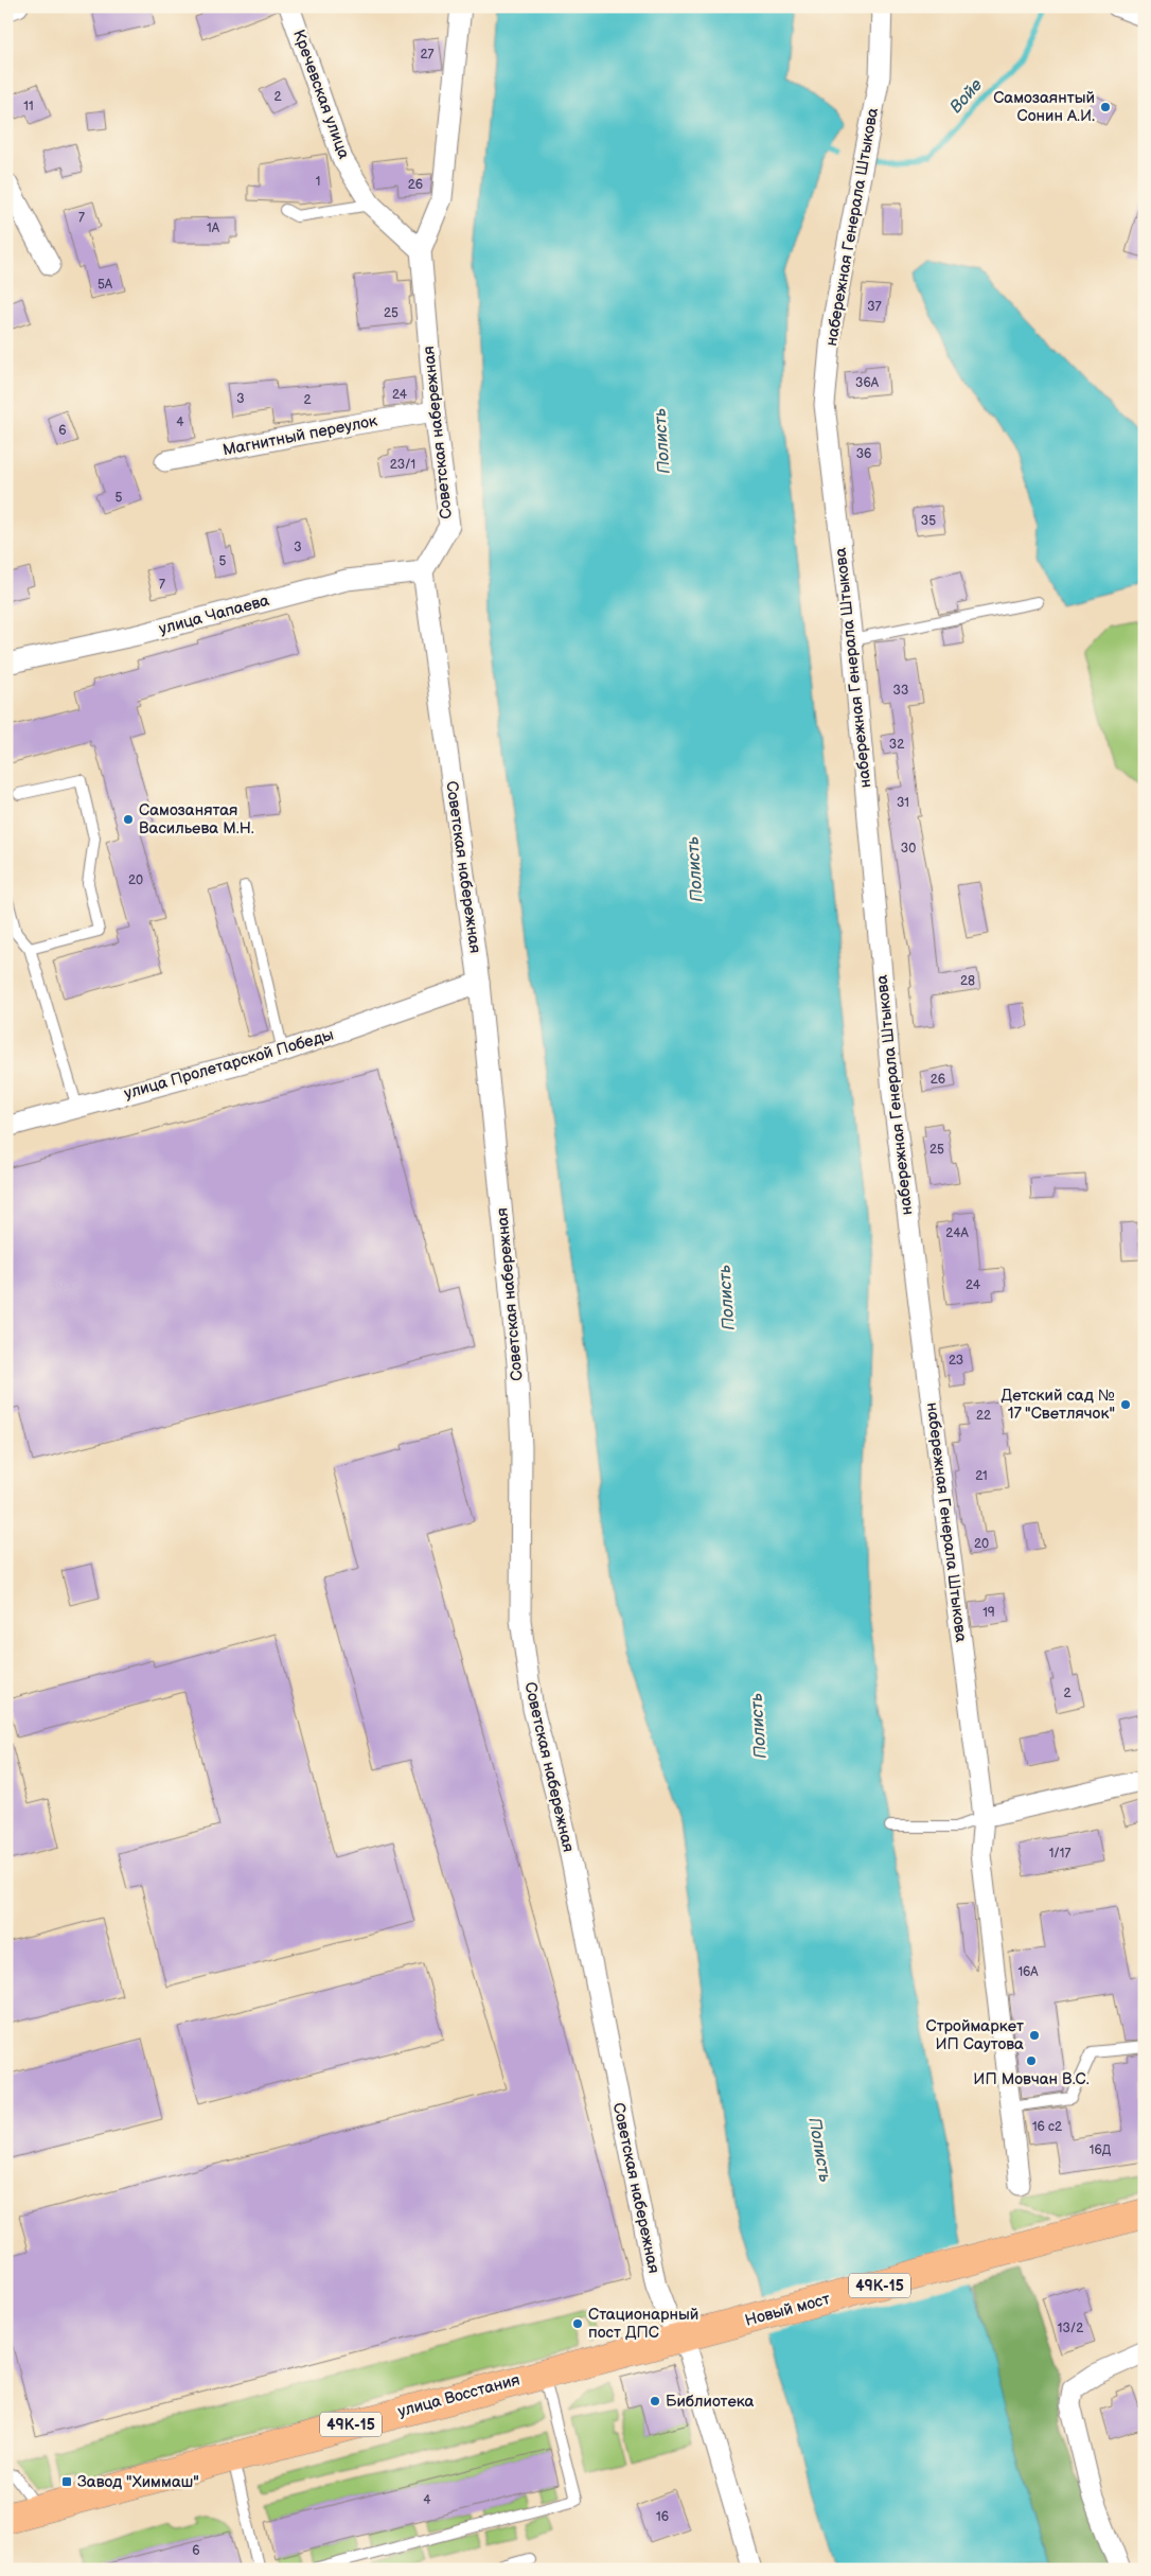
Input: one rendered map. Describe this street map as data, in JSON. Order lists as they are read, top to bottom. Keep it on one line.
{"streets":{"main road":["49К-15","Новый мост","улица Восстания"],"street":["Кречевская улица","набережная Генерала Штыкова","Советская набережная","Магнитный переулок","улица Чапаева","улица Пролетарской Победы"]},"crossings":[["Кречевская улица","Советская набережная"],["Советская набережная","Магнитный переулок"],["Советская набережная","улица Чапаева"],["Советская набережная","улица Пролетарской Победы"],["Советская набережная","Новый мост"],["Советская набережная","улица Восстания"],["Новый мост","улица Восстания"]],"water":["Войе","Полисть"],"places":{"other":["Самозаянтый Сонин А.И.","Самозанятая Васильева М.Н.","Детский сад № 17 \"Светлячок\"","Строймаркет ИП Саутова","ИП Мовчан В.С.","Стационарный пост ДПС","Библиотека"],"transit":["Завод \"Химмаш\""]},"house_numbers":["27","2","11","1","26","7","1А","5А","37","25","36А","24","3","2","4","6","36","23/1","5","35","3","5","7","33","32","31","30","20","28","26","25","24А","24","23","22","21","20","19","2","1/17","16А","16 с2","16Д","13/2","4","16","6"]}
